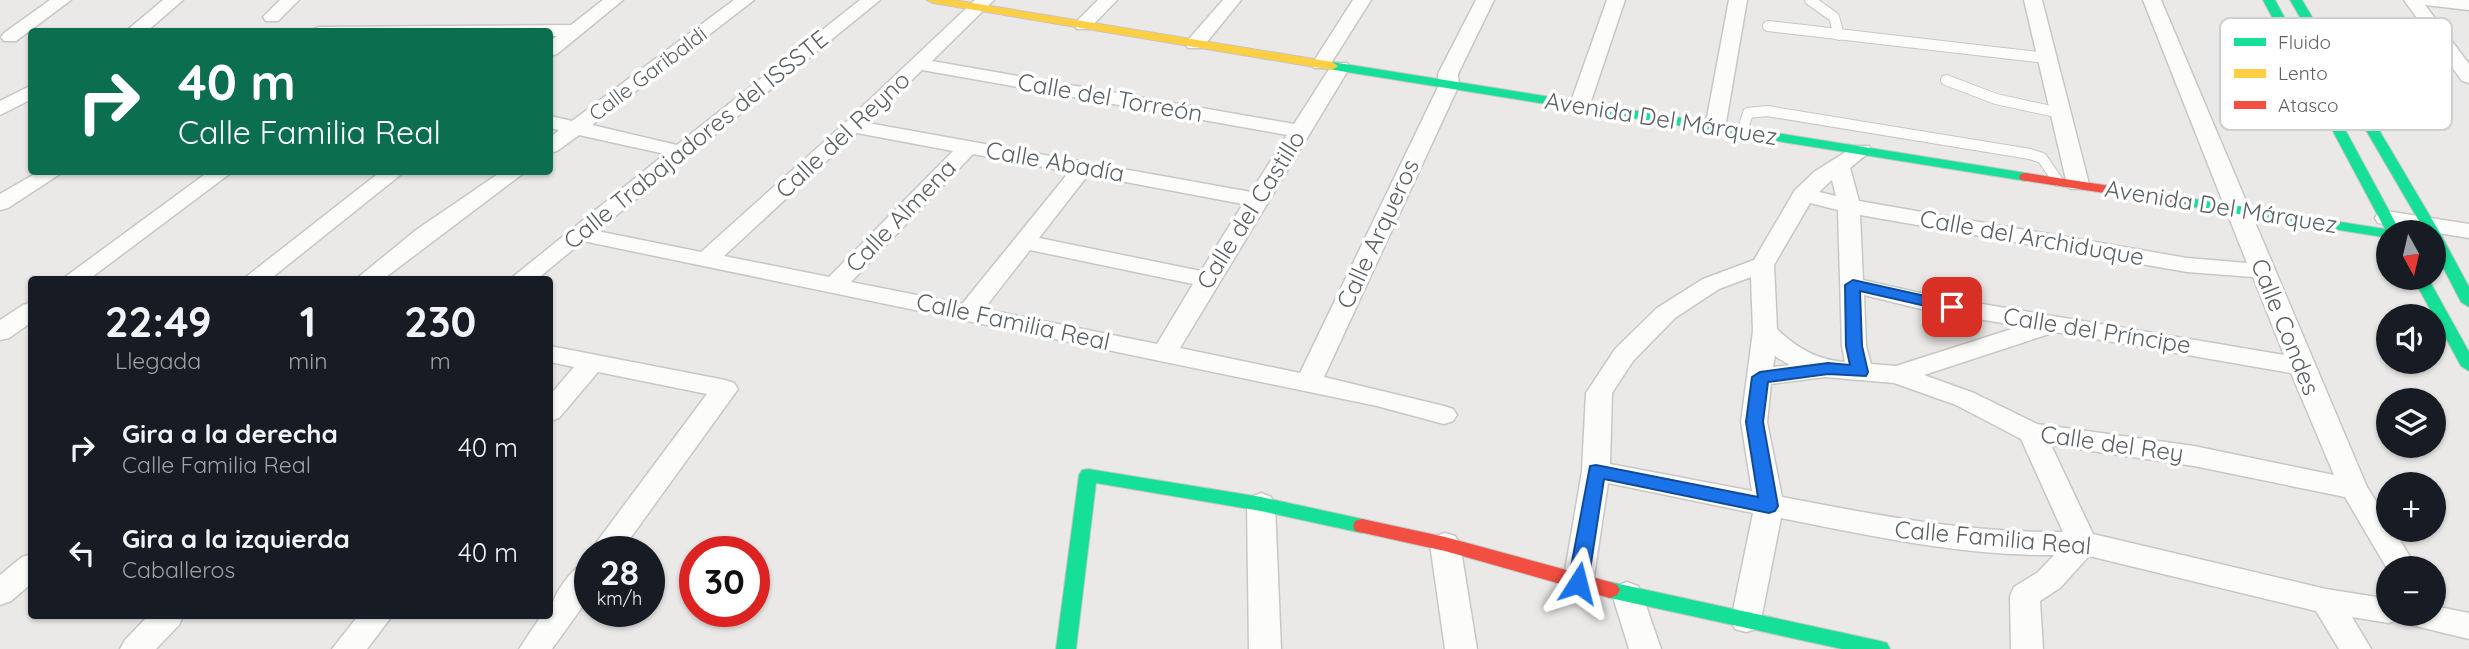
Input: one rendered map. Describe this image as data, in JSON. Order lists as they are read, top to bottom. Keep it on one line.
{"streets":{"street":["Calle Garibaldi","Calle del Torreón","Avenida Del Márquez","Calle del Reyno","Calle Trabajadores del ISSSTE","Calle Abadía","Calle del Castillo","Calle Almena","Calle Arqueros","Calle del Archiduque","Calle Familia Real","Calle Condes","Calle del Príncipe","Calle del Rey"]},"crossings":[["Calle del Torreón","Calle del Reyno"],["Calle del Torreón","Calle del Castillo"],["Avenida Del Márquez","Calle del Reyno"],["Avenida Del Márquez","Calle del Castillo"],["Avenida Del Márquez","Calle Arqueros"],["Avenida Del Márquez","Calle Condes"],["Calle del Reyno","Calle Abadía"],["Calle del Reyno","Calle Familia Real"],["Calle Trabajadores del ISSSTE","Calle Familia Real"],["Calle Abadía","Calle del Castillo"],["Calle Abadía","Calle Almena"],["Calle del Castillo","Calle Familia Real"],["Calle Almena","Calle Familia Real"],["Calle Arqueros","Calle Familia Real"],["Calle del Archiduque","Calle Condes"],["Calle Condes","Calle del Príncipe"],["Calle Condes","Calle del Rey"]],"legend":["Fluido","Lento","Atasco"],"north":"bottom","page":{"turn":["40 m","Calle Familia Real"],"map_buttons":["+","−"],"eta":["22:49","Llegada","1","min","230","m"],"list":[{"name":"Gira a la derecha","note":"Calle Familia Real","value":"40 m"},{"name":"Gira a la izquierda","note":"Caballeros","value":"40 m"}],"speed":"28 km/h","limit":"30"}}
